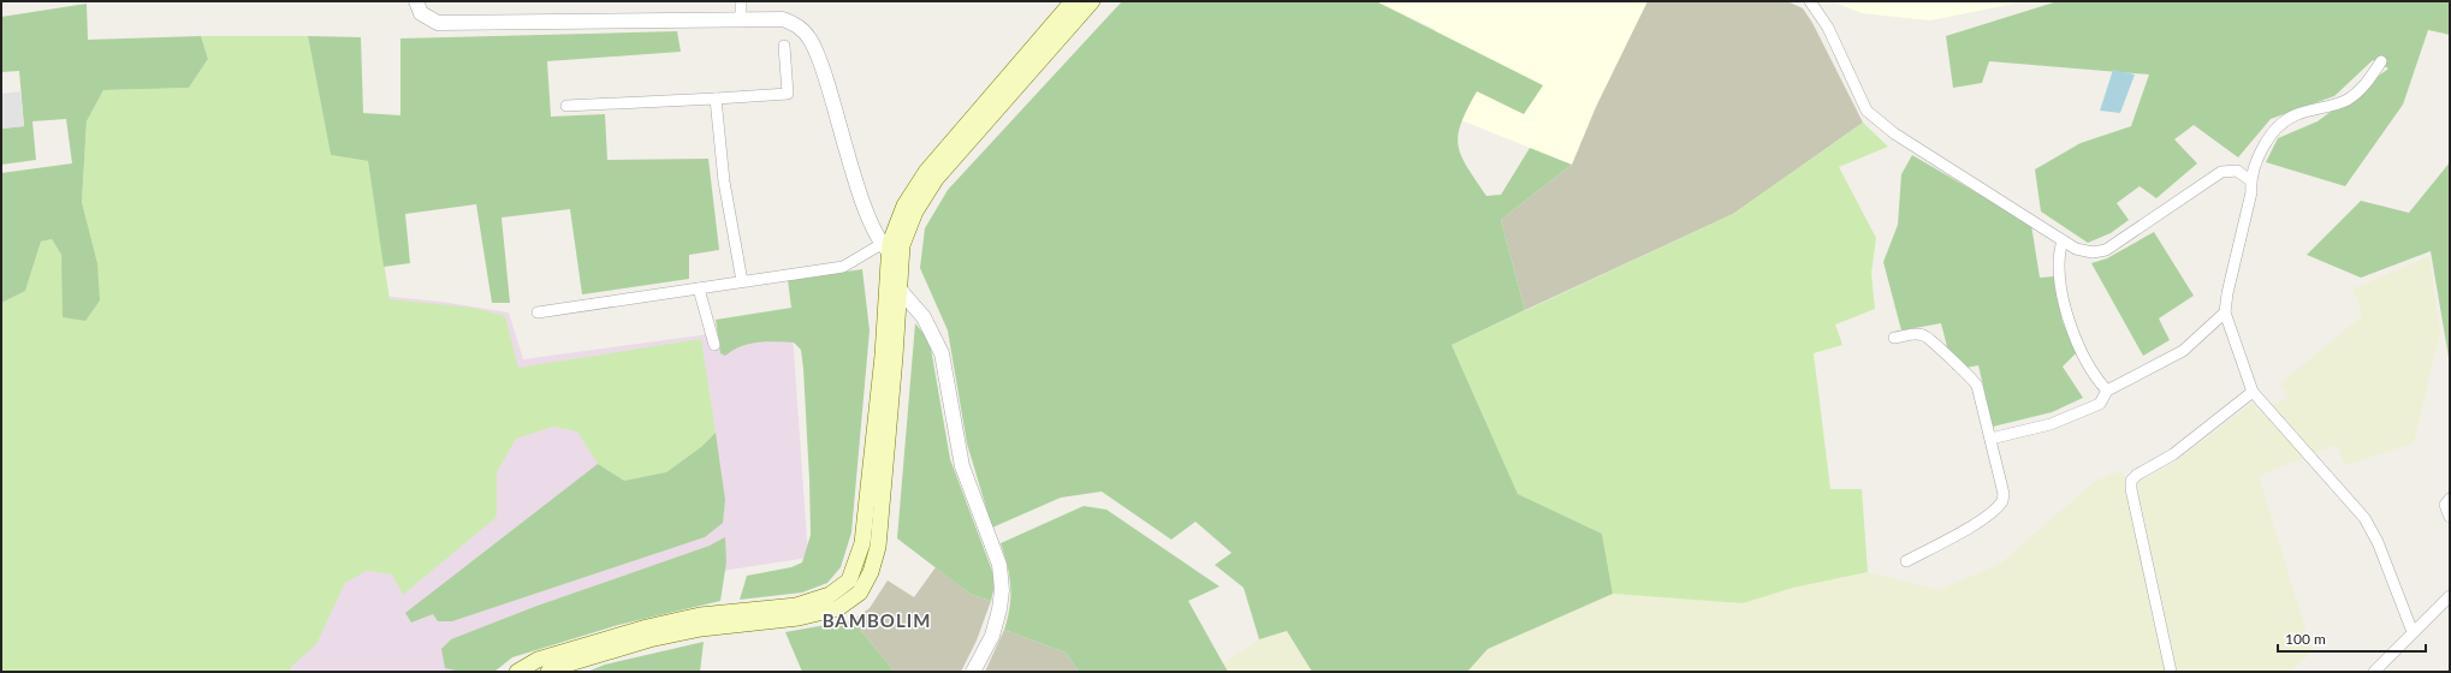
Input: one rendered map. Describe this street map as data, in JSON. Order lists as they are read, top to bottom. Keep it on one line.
{"districts":["BAMBOLIM"],"scale_bar":"100 m"}
